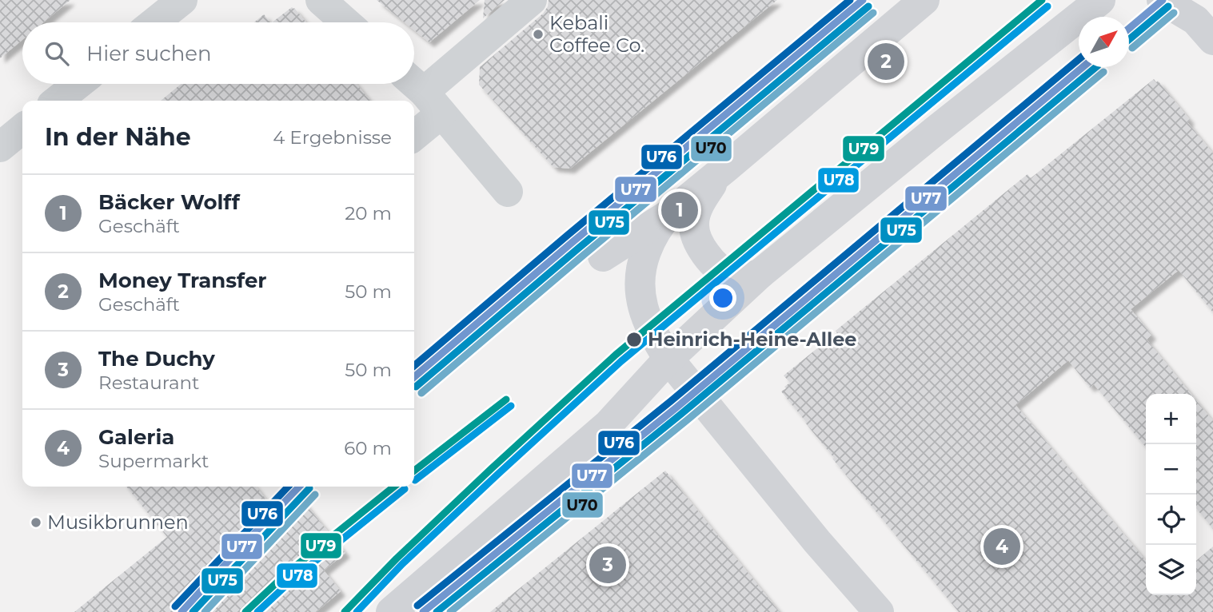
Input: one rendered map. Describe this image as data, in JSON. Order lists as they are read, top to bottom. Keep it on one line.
{"places":["Kebali Coffee Co.","Heinrich-Heine-Allee","Musikbrunnen"],"lines":["transit line U79","transit line U77","transit line U76","transit line U78","transit line U75","transit line U70"],"north":"top right","page":{"search":"Hier suchen","pins":["2","1","4","3"],"heading":["In der Nähe","4 Ergebnisse"],"list":[{"mark":"1","name":"Bäcker Wolff","note":"Geschäft","value":"20 m"},{"mark":"2","name":"Money Transfer","note":"Geschäft","value":"50 m"},{"mark":"3","name":"The Duchy","note":"Restaurant","value":"50 m"},{"mark":"4","name":"Galeria","note":"Supermarkt","value":"60 m"}],"map_buttons":["+","−"]}}
